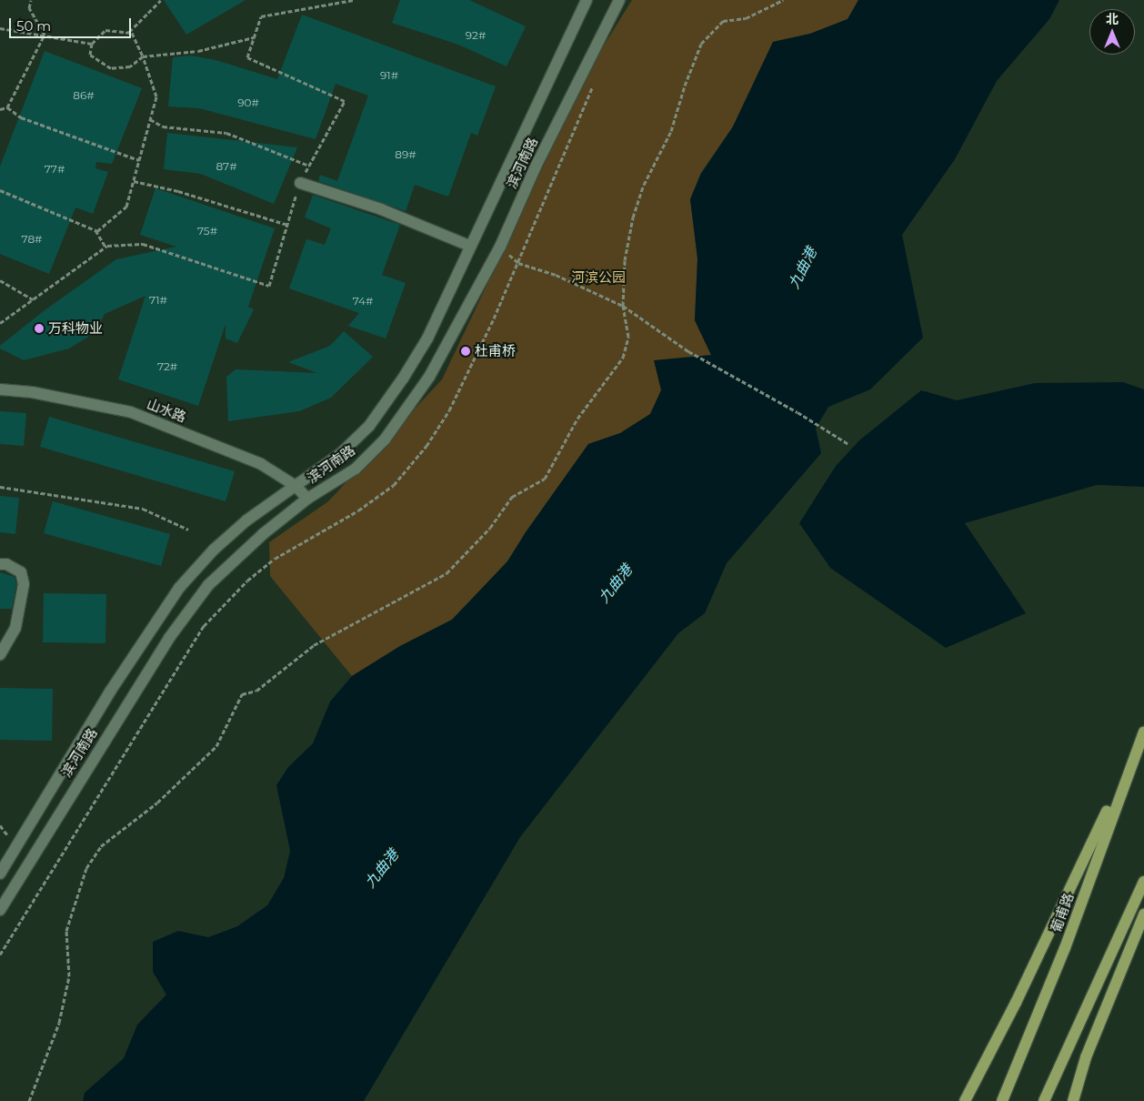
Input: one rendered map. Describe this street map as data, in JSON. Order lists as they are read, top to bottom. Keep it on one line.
{"streets":{"main road":["葡甫路"],"street":["滨河南路","山水路"]},"crossings":[["滨河南路","山水路"]],"water":["九曲港"],"parks":["河滨公园"],"places":["万科物业","杜甫桥"],"house_numbers":["92#","91#","86#","90#","89#","87#","77#","75#","78#","71#","74#","72#"],"scale_bar":"50 m","north":"top"}
